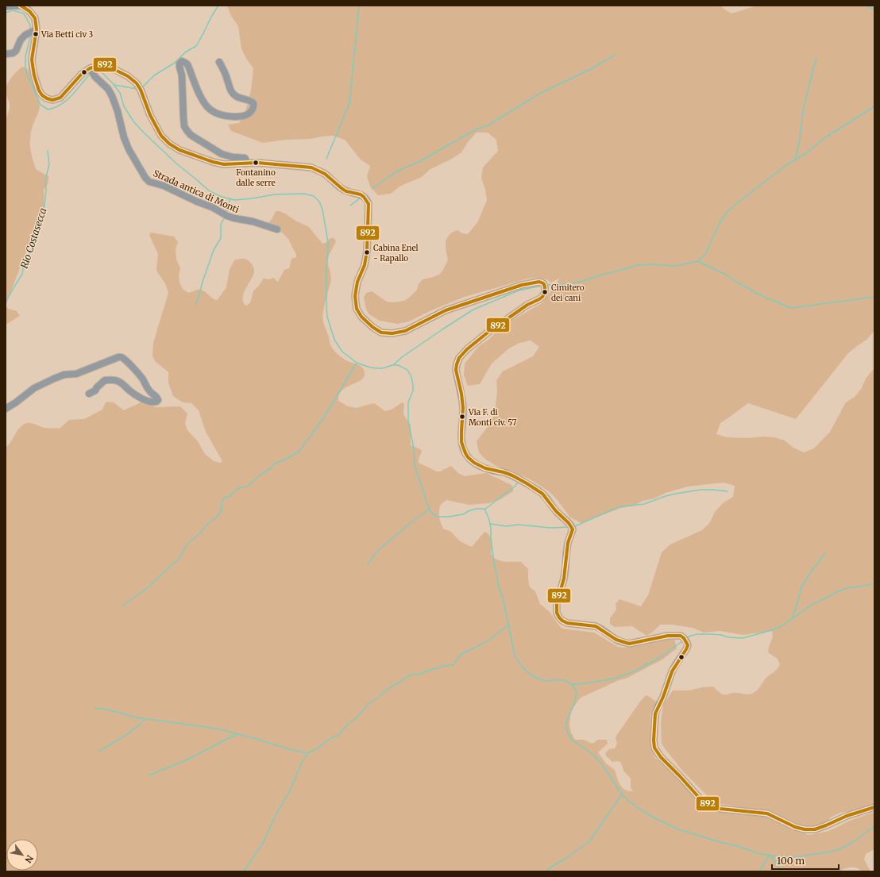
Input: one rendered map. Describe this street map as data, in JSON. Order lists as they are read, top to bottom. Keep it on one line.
{"streets":{"street":["Strada antica di Monti"]},"water":["Rio Costasecca"],"places":["Via Betti civ 3","Fontanino dalle serre","Cabina Enel - Rapallo","Cimitero dei cani","Via F. di Monti civ. 57"],"lines":["transit line 892"],"scale_bar":"100 m","north":"bottom right"}
